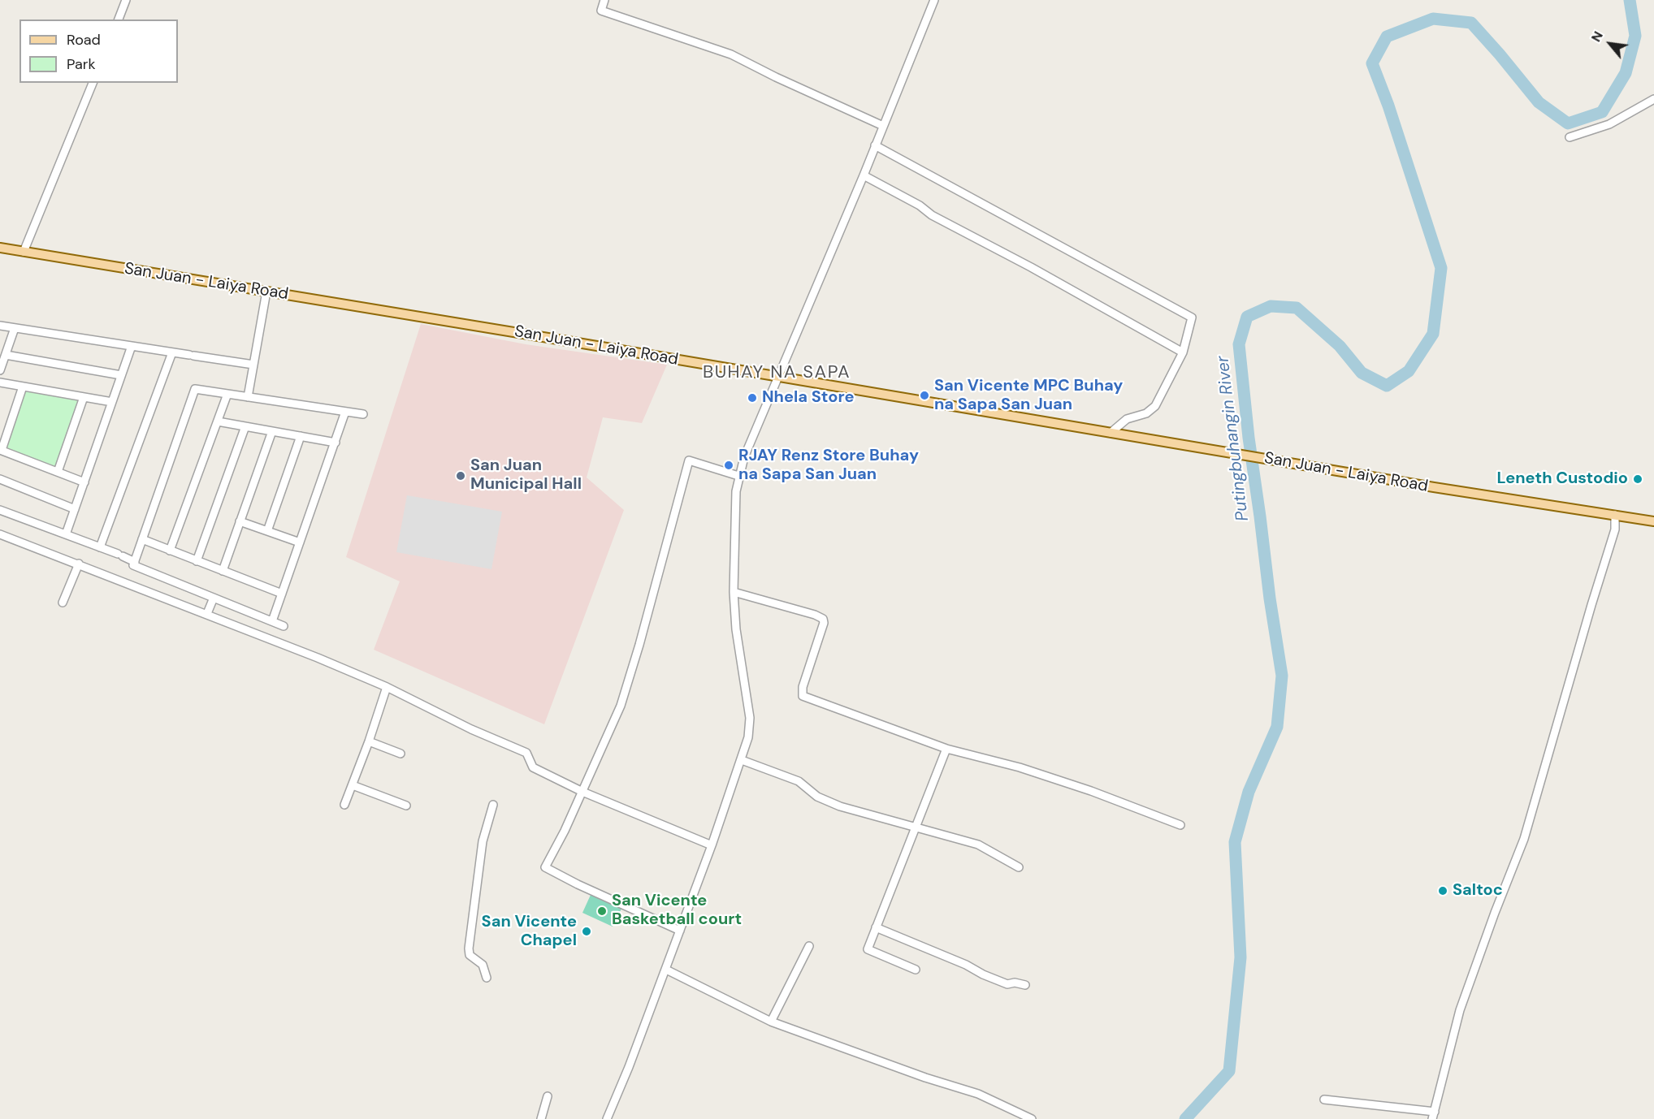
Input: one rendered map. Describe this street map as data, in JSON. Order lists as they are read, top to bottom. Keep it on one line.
{"streets":{"main road":["San Juan - Laiya Road"]},"districts":["BUHAY NA SAPA"],"water":["Putingbuhangin River"],"places":["San Vicente MPC Buhay na Sapa San Juan","Nhela Store","RJAY Renz Store Buhay na Sapa San Juan","San Juan Municipal Hall","Leneth Custodio","Saltoc","San Vicente Basketball court","San Vicente Chapel"],"legend":["Road","Park"],"north":"top left"}
